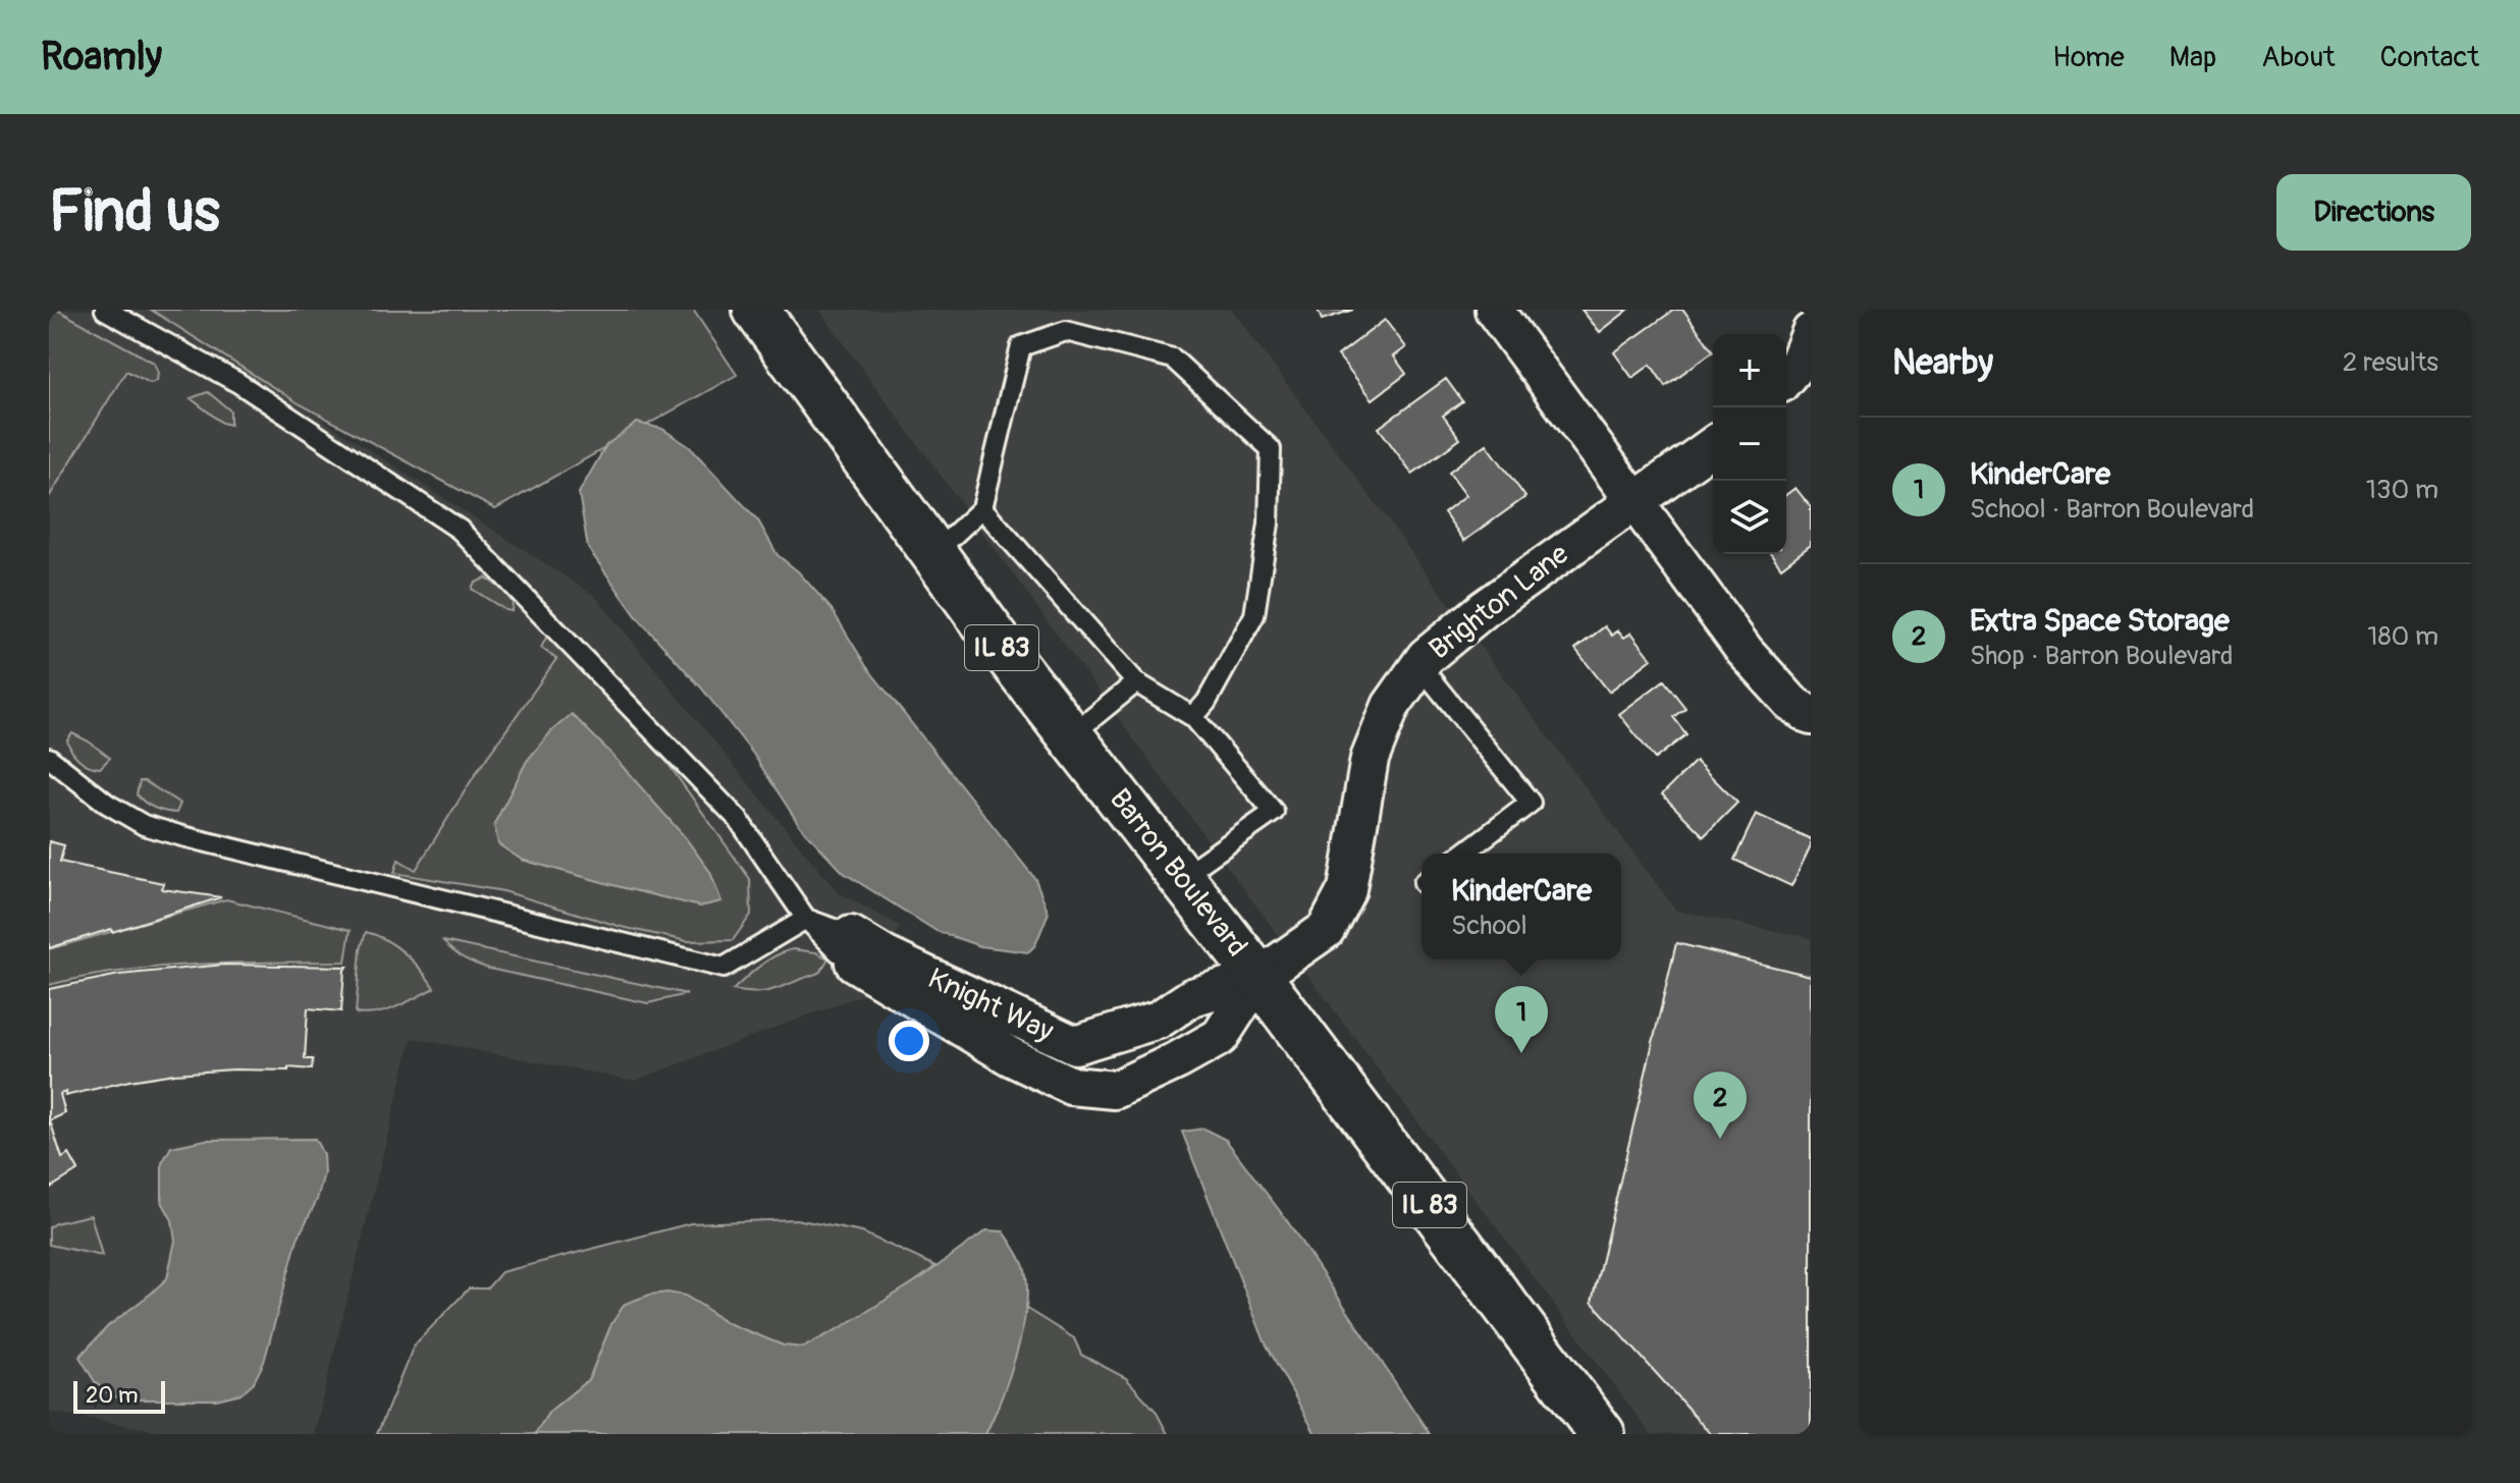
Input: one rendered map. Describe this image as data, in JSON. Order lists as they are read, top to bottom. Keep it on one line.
{"streets":{"main road":["IL 83","Barron Boulevard"],"street":["Brighton Lane","Knight Way"]},"crossings":[["Brighton Lane","Barron Boulevard"],["Brighton Lane","Knight Way"],["Barron Boulevard","Knight Way"]],"scale_bar":"20 m","page":{"header":"Roamly","nav":["Home","Map","About","Contact"],"buttons":"Directions","title":"Find us","heading":["Nearby","2 results"],"map_buttons":["+","−"],"list":[{"mark":"1","name":"KinderCare","note":"School · Barron Boulevard","value":"130 m"},{"mark":"2","name":"Extra Space Storage","note":"Shop · Barron Boulevard","value":"180 m"}],"popup":["KinderCare","School"],"pins":["1","2"],"scale":"20 m"}}
